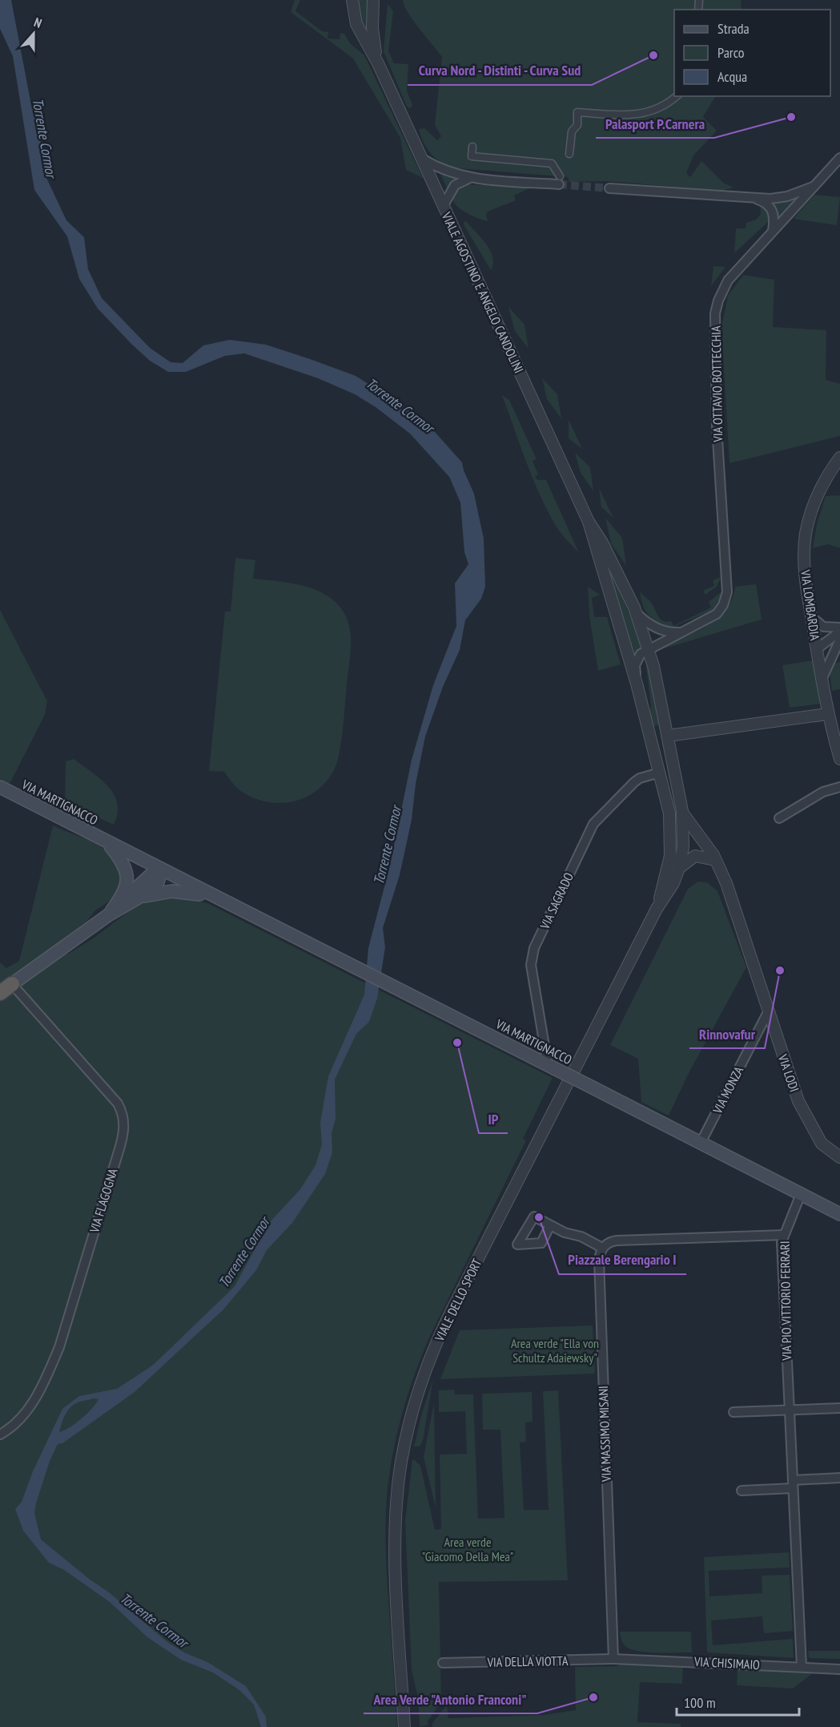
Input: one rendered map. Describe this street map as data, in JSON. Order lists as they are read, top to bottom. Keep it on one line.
{"streets":{"main road":["VIA MARTIGNACCO"],"street":["VIALE AGOSTINO E ANGELO CANDOLINI","VIA OTTAVIO BOTTECCHIA","VIA LOMBARDIA","VIA SAGRADO","VIA LODI","VIA MONZA","VIA FLAGOGNA","VIALE DELLO SPORT","VIA PIO VITTORIO FERRARI","VIA MASSIMO MISANI","VIA DELLA VIOTTA","VIA CHISIMAIO"]},"crossings":[["VIALE AGOSTINO E ANGELO CANDOLINI","VIA OTTAVIO BOTTECCHIA"],["VIALE AGOSTINO E ANGELO CANDOLINI","VIALE DELLO SPORT"],["VIA MARTIGNACCO","VIA SAGRADO"],["VIA MARTIGNACCO","VIA MONZA"],["VIA MARTIGNACCO","VIA FLAGOGNA"],["VIA MARTIGNACCO","VIA PIO VITTORIO FERRARI"],["VIA SAGRADO","VIALE DELLO SPORT"],["VIA LODI","VIA MONZA"],["VIA LODI","VIALE DELLO SPORT"],["VIA PIO VITTORIO FERRARI","VIA CHISIMAIO"],["VIA MASSIMO MISANI","VIA DELLA VIOTTA"],["VIA MASSIMO MISANI","VIA CHISIMAIO"],["VIA DELLA VIOTTA","VIA CHISIMAIO"]],"water":["Torrente Cormor"],"parks":["Area verde \"Ella von Schultz Adaiewsky\"","Area verde \"Giacomo Della Mea\""],"places":["Curva Nord - Distinti - Curva Sud","Palasport P.Carnera","Rinnovafur","IP","Piazzale Berengario I","Area Verde \"Antonio Franconi\""],"legend":["Strada","Parco","Acqua"],"scale_bar":"100 m","north":"top"}
